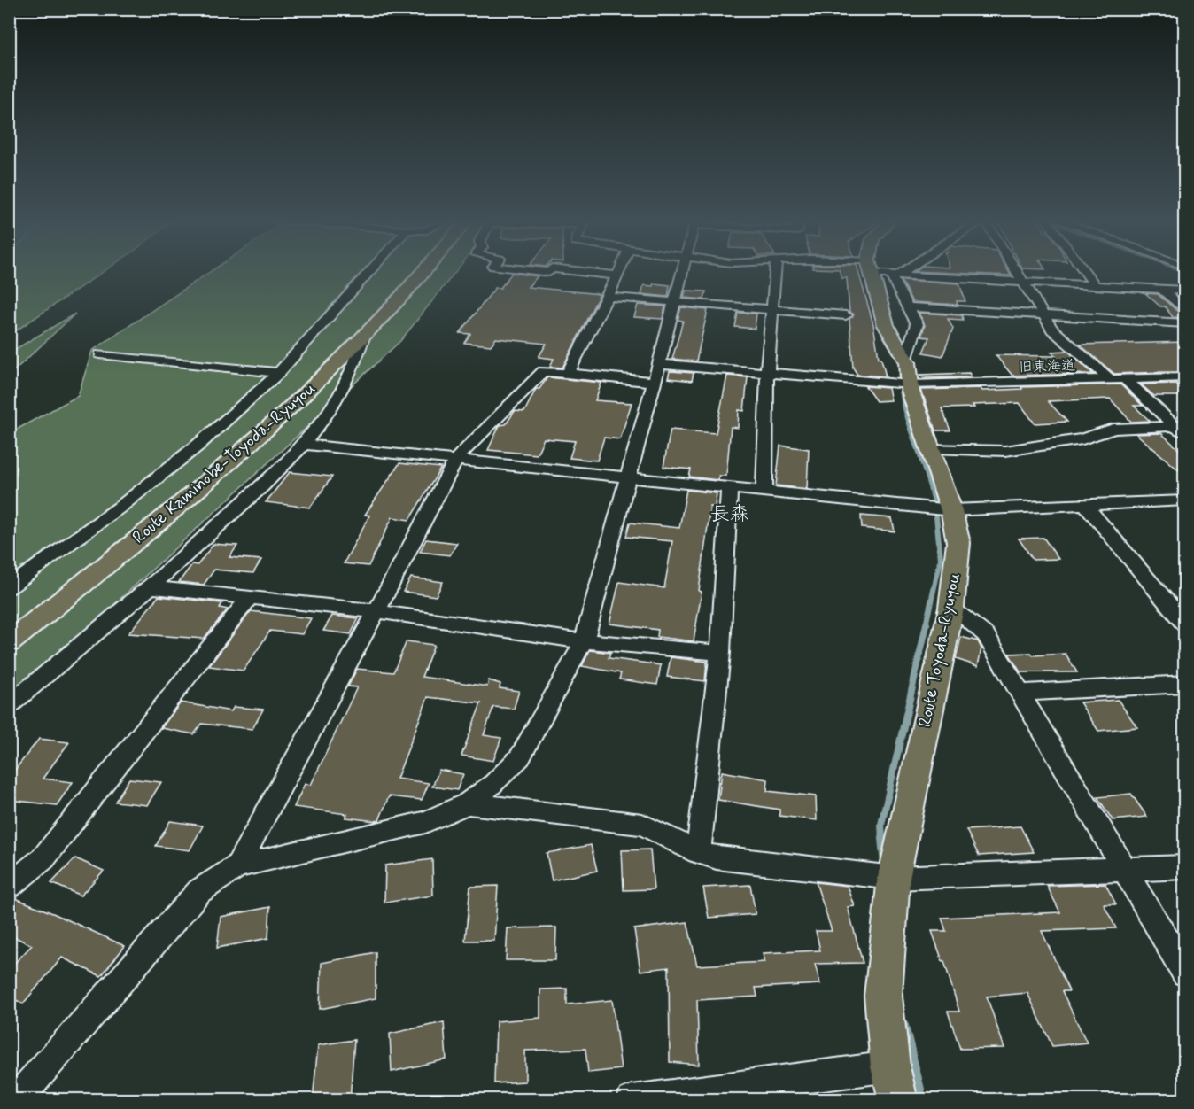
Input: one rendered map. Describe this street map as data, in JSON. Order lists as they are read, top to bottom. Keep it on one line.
{"streets":{"main road":["Route Kaminobe-Toyoda-Ryuyou","Route Toyoda-Ryuyou"],"street":["旧東海道"]},"crossings":[["旧東海道","Route Toyoda-Ryuyou"]],"districts":["長森"]}
